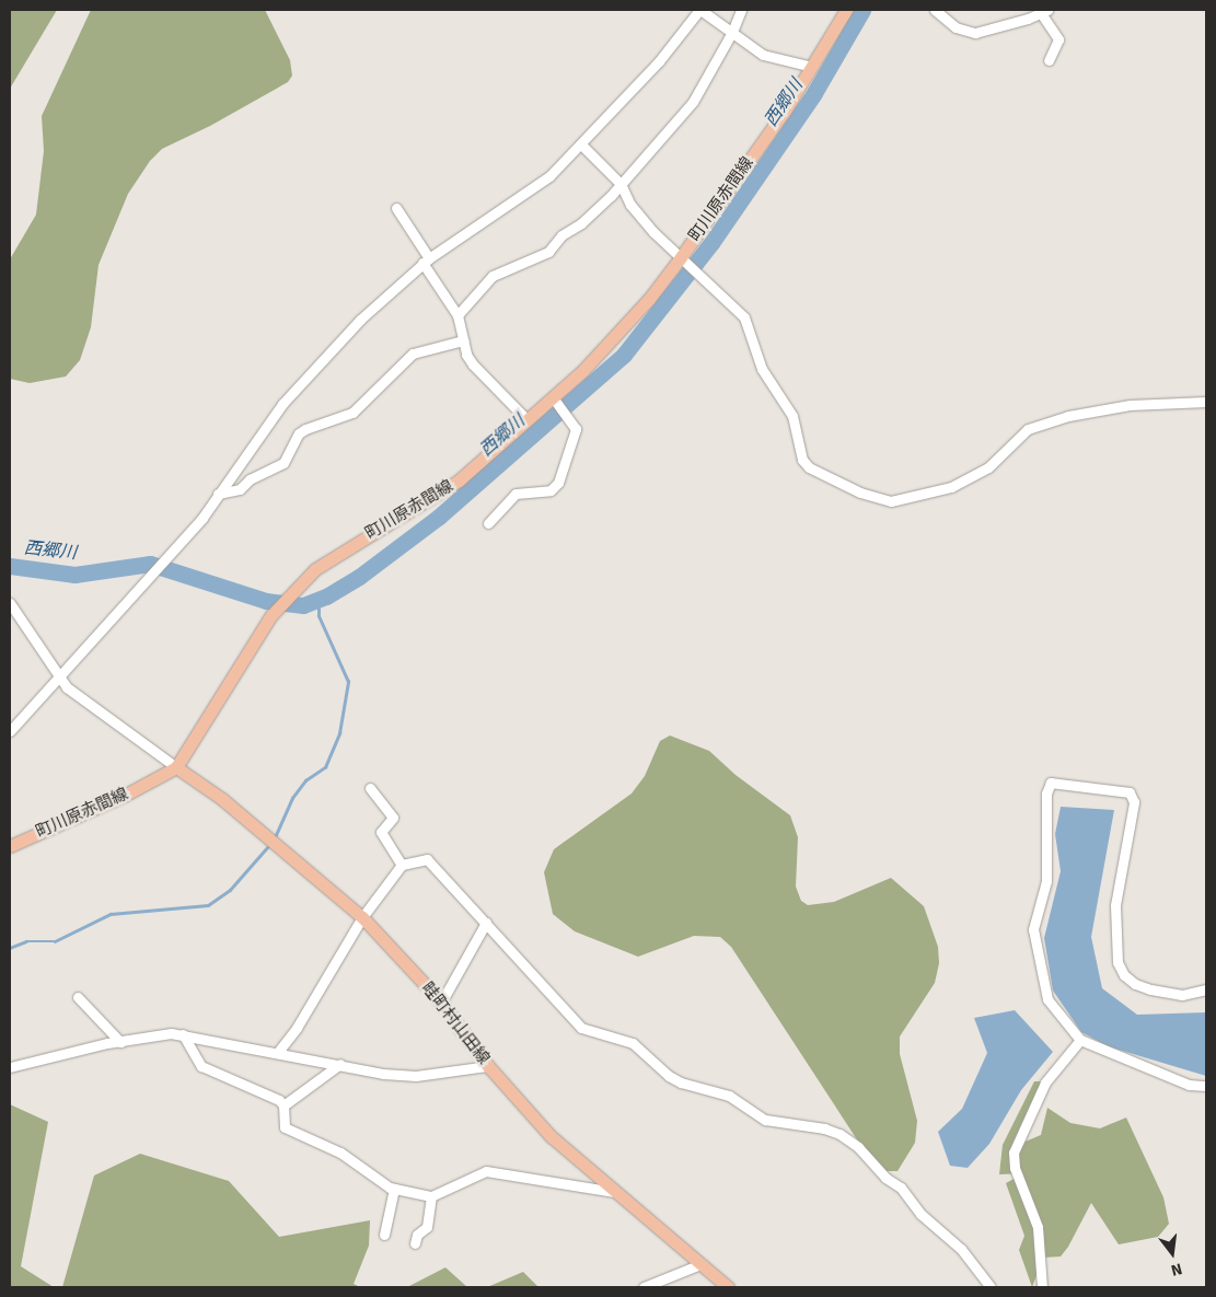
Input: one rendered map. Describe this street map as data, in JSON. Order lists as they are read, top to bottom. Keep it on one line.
{"streets":{"main road":["町川原赤間線","畦町村山田線"]},"crossings":[["町川原赤間線","畦町村山田線"]],"water":["西郷川"],"north":"bottom"}
